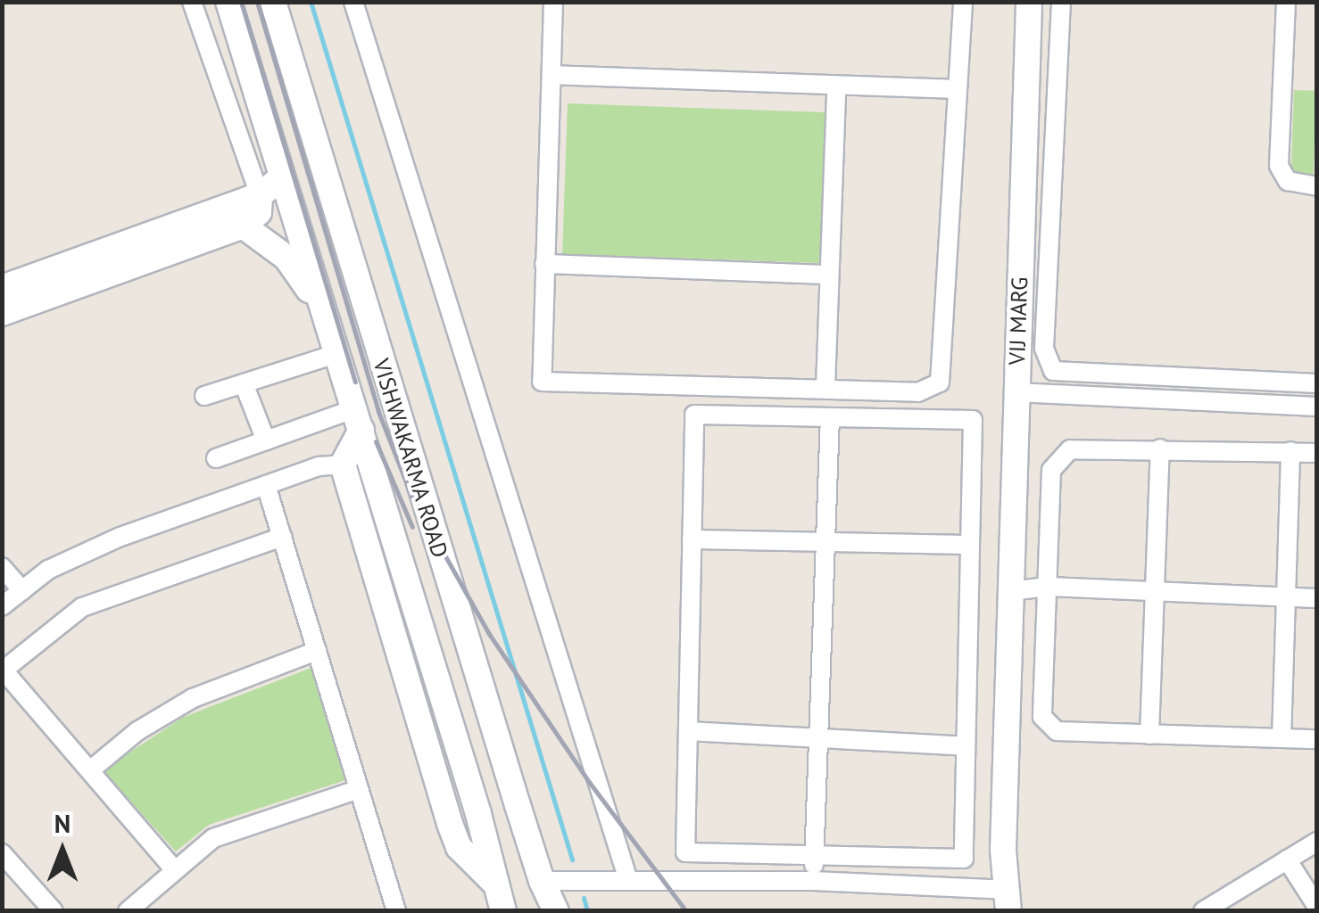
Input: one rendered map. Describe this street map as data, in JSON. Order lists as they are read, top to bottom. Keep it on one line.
{"streets":{"street":["VIJ MARG","VISHWAKARMA ROAD"]},"north":"top"}
